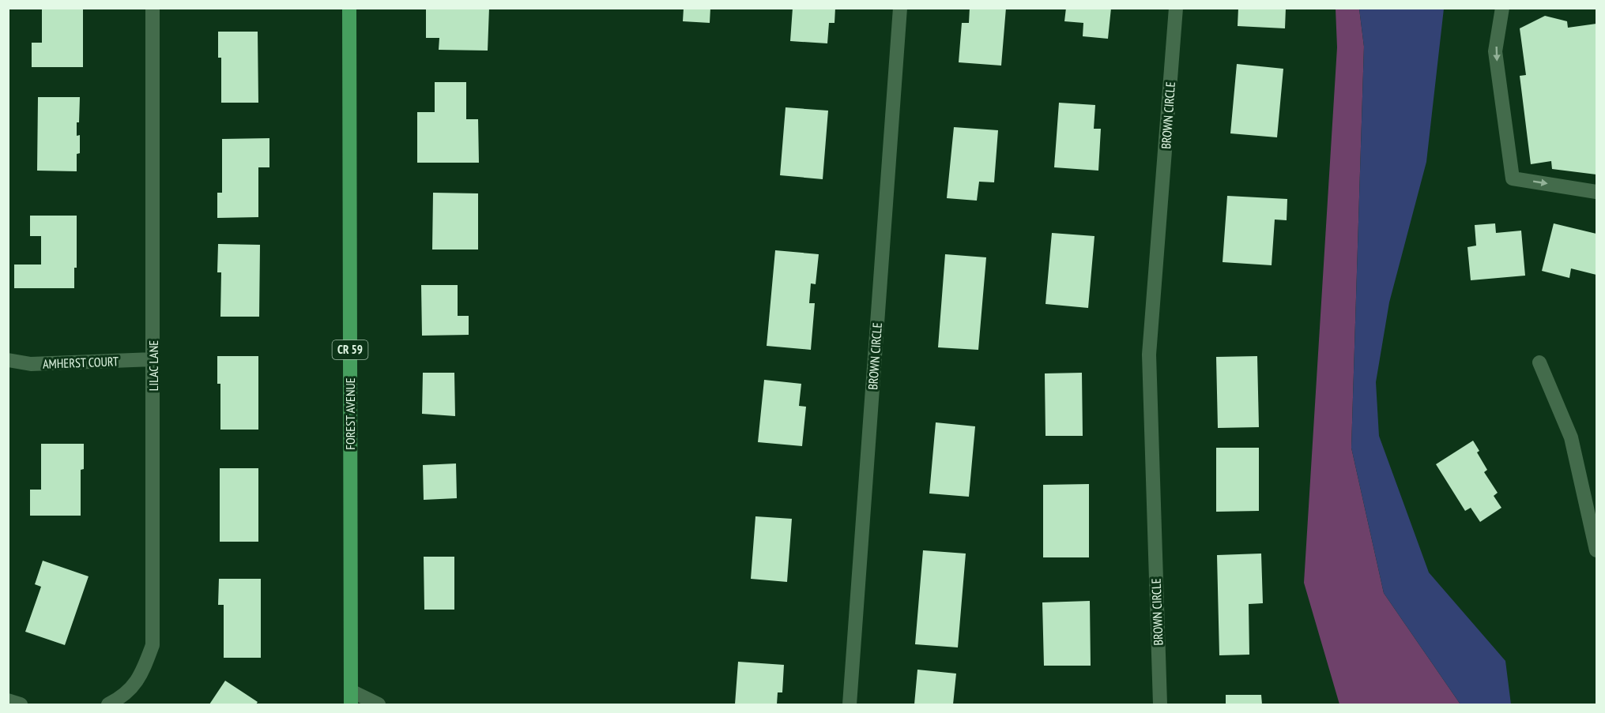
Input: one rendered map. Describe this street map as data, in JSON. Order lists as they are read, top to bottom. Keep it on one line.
{"streets":{"main road":["CR 59","FOREST AVENUE"],"street":["BROWN CIRCLE","AMHERST COURT","LILAC LANE"]},"crossings":[["AMHERST COURT","LILAC LANE"]]}
